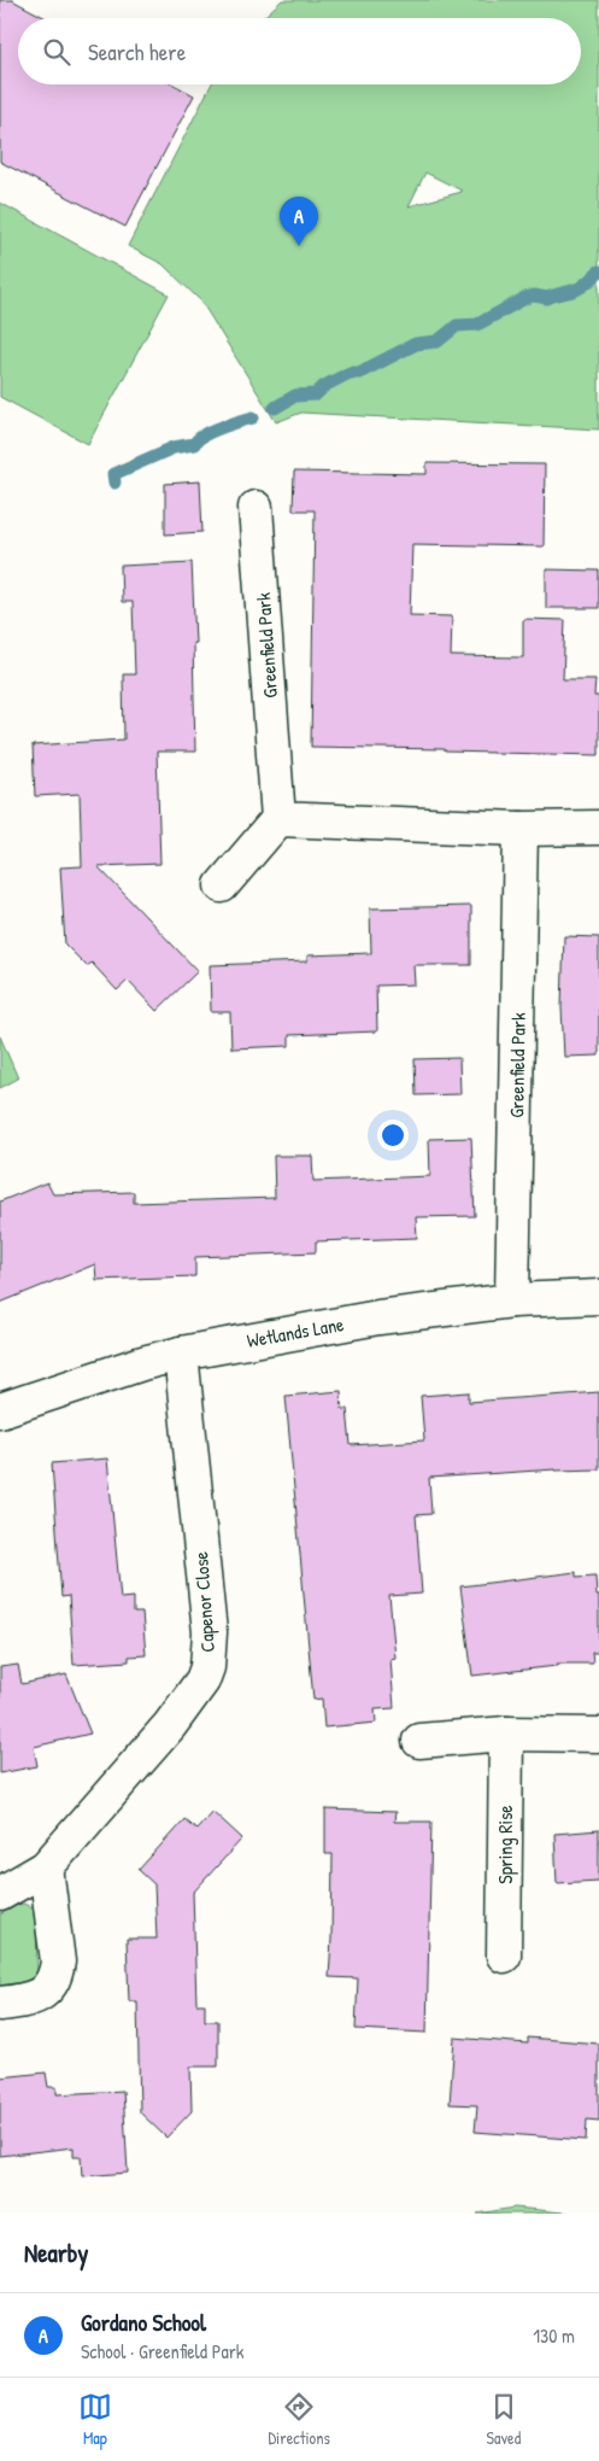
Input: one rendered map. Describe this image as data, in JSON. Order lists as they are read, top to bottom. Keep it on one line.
{"streets":{"street":["Greenfield Park","Wetlands Lane","Capenor Close","Spring Rise"]},"crossings":[["Greenfield Park","Wetlands Lane"],["Wetlands Lane","Capenor Close"]],"page":{"search":"Search here","pins":"A","heading":"Nearby","list":[{"mark":"A","name":"Gordano School","note":"School · Greenfield Park","value":"130 m"}],"nav":["Map","Directions","Saved"]}}
